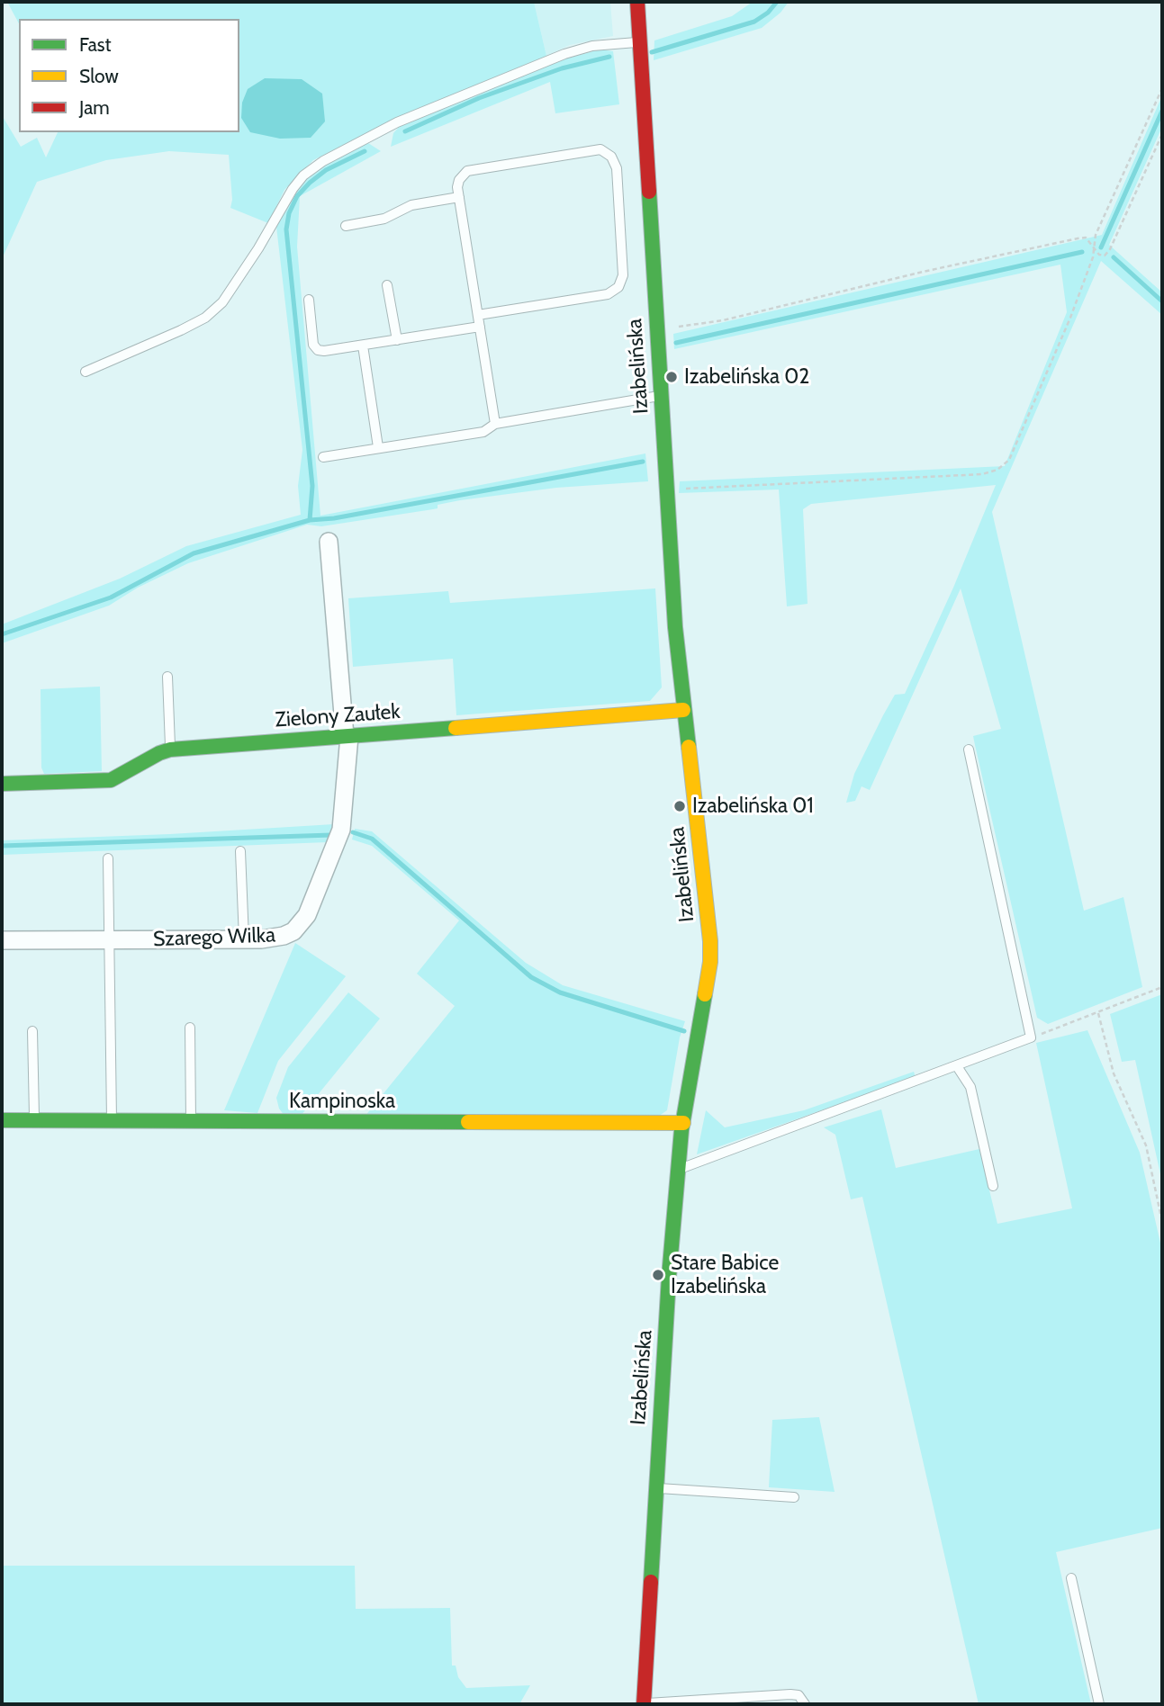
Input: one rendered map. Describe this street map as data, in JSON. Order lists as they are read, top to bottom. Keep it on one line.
{"streets":{"street":["Izabelińska","Zielony Zaułek","Szarego Wilka","Kampinoska"]},"crossings":[["Izabelińska","Zielony Zaułek"],["Izabelińska","Kampinoska"],["Zielony Zaułek","Szarego Wilka"]],"places":["Izabelińska 02","Izabelińska 01","Stare Babice Izabelińska"],"legend":["Fast","Slow","Jam"]}
